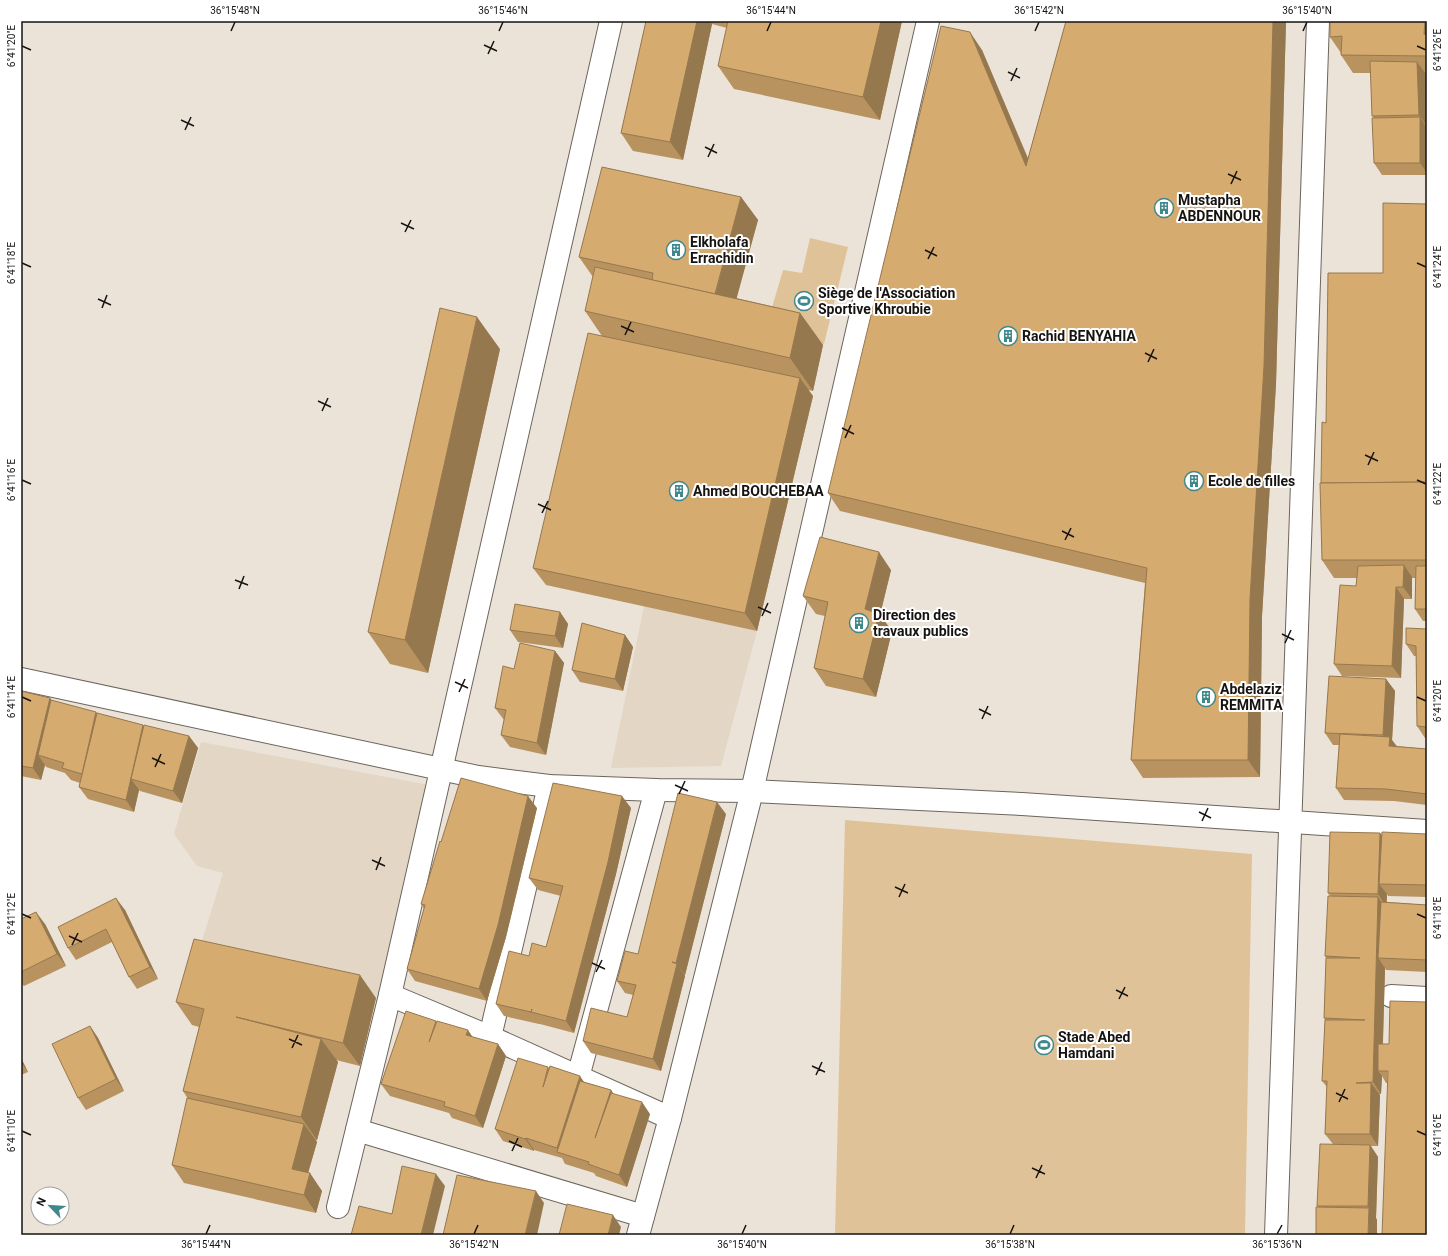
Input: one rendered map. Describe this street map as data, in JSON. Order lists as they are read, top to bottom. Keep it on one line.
{"places":{"building":["Mustapha ABDENNOUR","Elkholafa Errachidin","Rachid BENYAHIA","Ecole de filles","Ahmed BOUCHEBAA","Direction des travaux publics","Abdelaziz REMMITA"],"sports":["Siège de l'Association Sportive Khroubie","Stade Abed Hamdani"]},"north":"top left","coordinates":["36°15'48\"N","36°15'46\"N","36°15'44\"N","36°15'42\"N","36°15'40\"N","6°41'20\"E","6°41'26\"E","6°41'18\"E","6°41'24\"E","6°41'16\"E","6°41'22\"E","6°41'14\"E","6°41'12\"E","6°41'10\"E","36°15'38\"N","36°15'36\"N"]}
